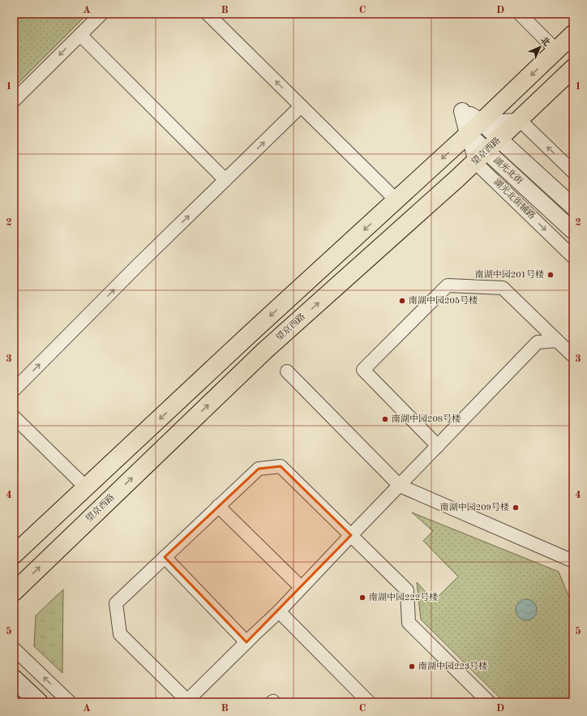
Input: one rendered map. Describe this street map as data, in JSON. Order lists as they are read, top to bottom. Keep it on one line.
{"streets":{"main road":["望京西路"],"street":["湖光北街","湖光北街辅路"]},"crossings":[["望京西路","湖光北街"],["望京西路","湖光北街辅路"],["湖光北街","湖光北街辅路"]],"places":["南湖中园201号楼","南湖中园205号楼","南湖中园208号楼","南湖中园209号楼","南湖中园222号楼","南湖中园223号楼"],"north":"top right","grid":{"columns":["A","B","C","D"],"rows":["1","2","3","4","5"]}}
